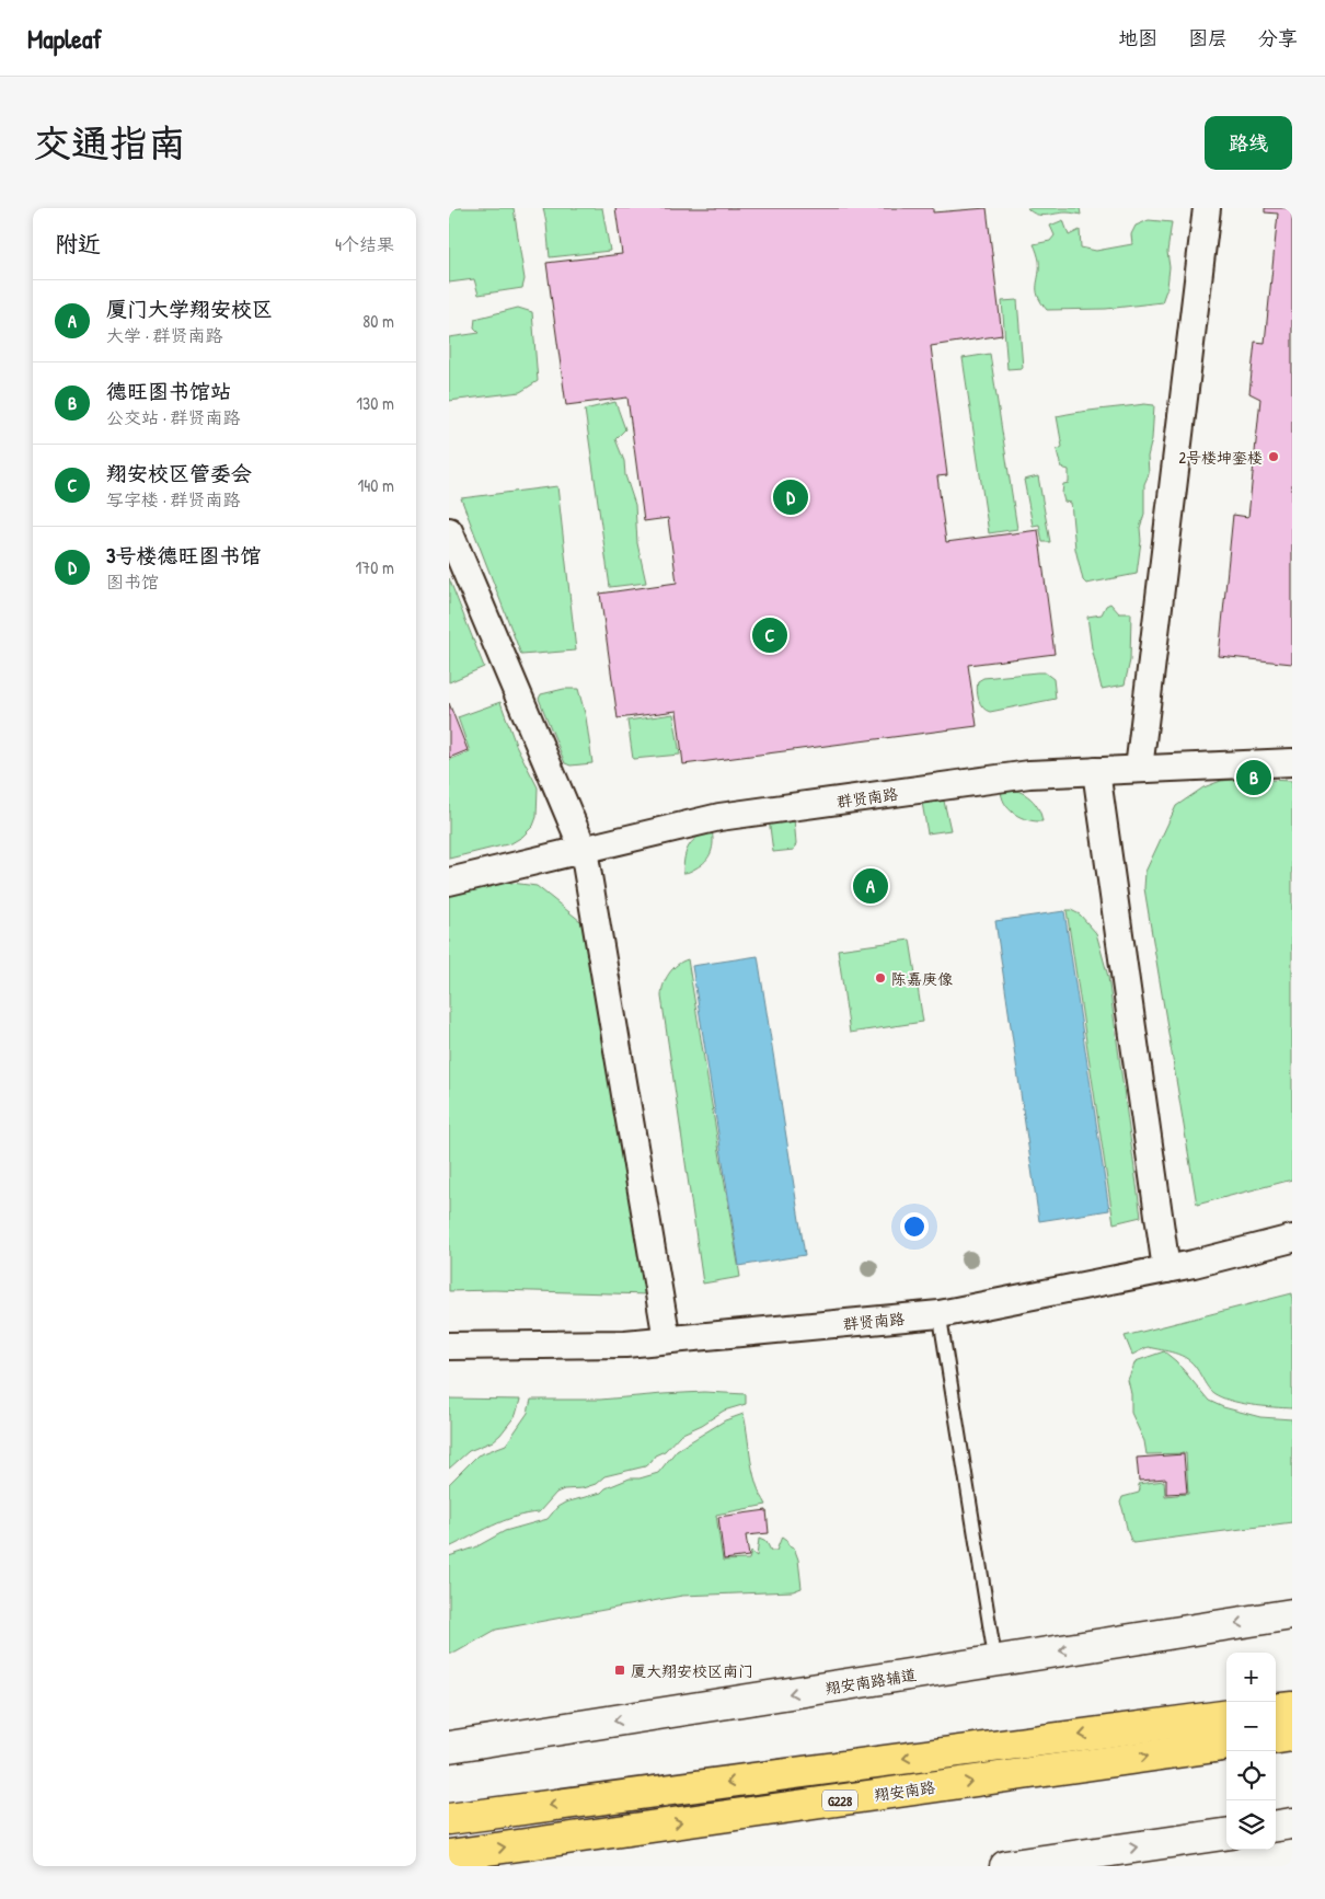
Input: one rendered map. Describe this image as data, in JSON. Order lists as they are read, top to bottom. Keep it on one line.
{"streets":{"highway":["翔安南路","G228"],"main road":["翔安南路辅道"],"street":["群贤南路"]},"one_way":["翔安南路辅道"],"places":{"other":["2号楼坤銮楼","陈嘉庚像"],"transit":["厦大翔安校区南门"]},"page":{"header":"Mapleaf","nav":["地图","图层","分享"],"buttons":"路线","title":"交通指南","heading":["附近","4个结果"],"list":[{"mark":"A","name":"厦门大学翔安校区","note":"大学 · 群贤南路","value":"80 m"},{"mark":"B","name":"德旺图书馆站","note":"公交站 · 群贤南路","value":"130 m"},{"mark":"C","name":"翔安校区管委会","note":"写字楼 · 群贤南路","value":"140 m"},{"mark":"D","name":"3号楼德旺图书馆","note":"图书馆","value":"170 m"}],"pins":["D","C","B","A"],"map_buttons":["+","−"]}}
